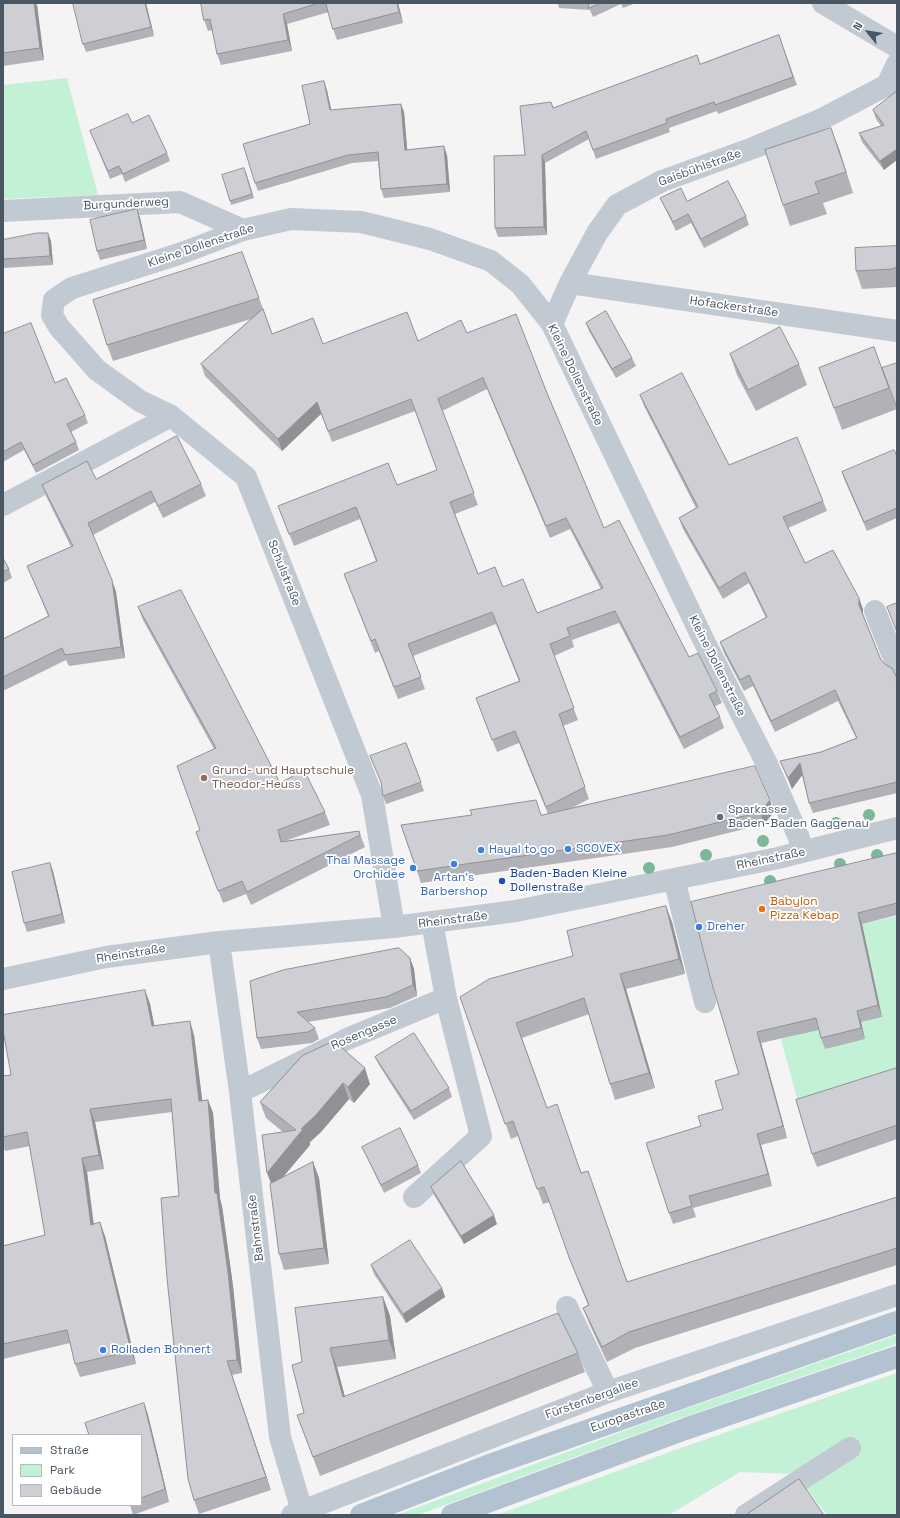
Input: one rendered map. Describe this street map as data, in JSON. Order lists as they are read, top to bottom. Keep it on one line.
{"streets":{"main road":["Europastraße"],"street":["Gaisbühlstraße","Burgunderweg","Kleine Dollenstraße","Hofackerstraße","Schulstraße","Rheinstraße","Rosengasse","Bahnstraße","Fürstenbergallee"]},"crossings":[["Gaisbühlstraße","Kleine Dollenstraße"],["Gaisbühlstraße","Hofackerstraße"],["Burgunderweg","Kleine Dollenstraße"],["Kleine Dollenstraße","Schulstraße"],["Kleine Dollenstraße","Rheinstraße"],["Schulstraße","Rheinstraße"],["Rheinstraße","Bahnstraße"],["Rosengasse","Bahnstraße"],["Bahnstraße","Fürstenbergallee"]],"places":["Grund- und Hauptschule Theodor-Heuss","Sparkasse Baden-Baden Gaggenau","SCOVEX","Hayal to go","Artan's Barbershop","Thai Massage Orchidee","Baden-Baden Kleine Dollenstraße","Babylon Pizza Kebap","Dreher","Rolladen Bohnert"],"legend":["Straße","Park","Gebäude"],"north":"top left"}
